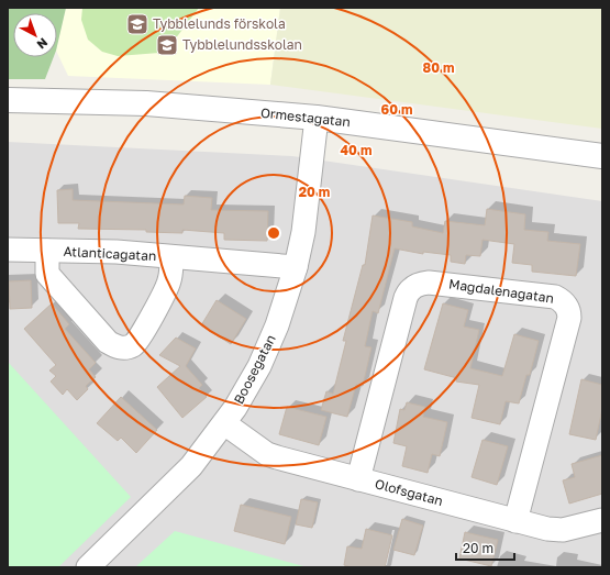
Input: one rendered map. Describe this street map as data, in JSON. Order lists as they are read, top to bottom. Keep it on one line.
{"streets":{"street":["Ormestagatan","Atlanticagatan","Magdalenagatan","Boosegatan","Olofsgatan"]},"crossings":[["Ormestagatan","Boosegatan"],["Atlanticagatan","Boosegatan"],["Magdalenagatan","Olofsgatan"],["Boosegatan","Olofsgatan"]],"places":{"school or university":["Tybblelunds förskola","Tybblelundsskolan"]},"scale_bar":"20 m","north":"bottom right","rings":["80 m","60 m","40 m","20 m"]}
